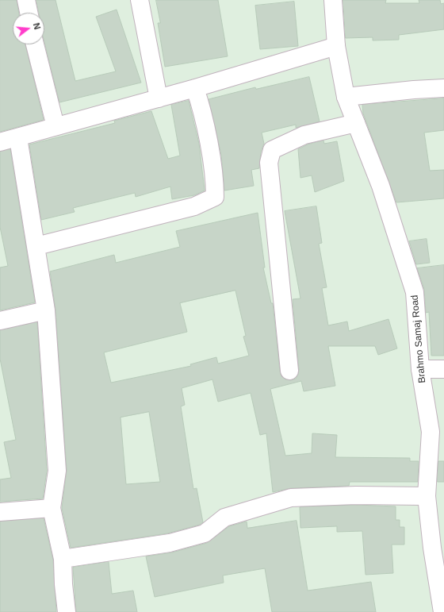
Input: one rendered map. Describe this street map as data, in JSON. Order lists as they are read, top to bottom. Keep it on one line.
{"streets":{"street":["Brahmo Samaj Road"]},"north":"right"}
